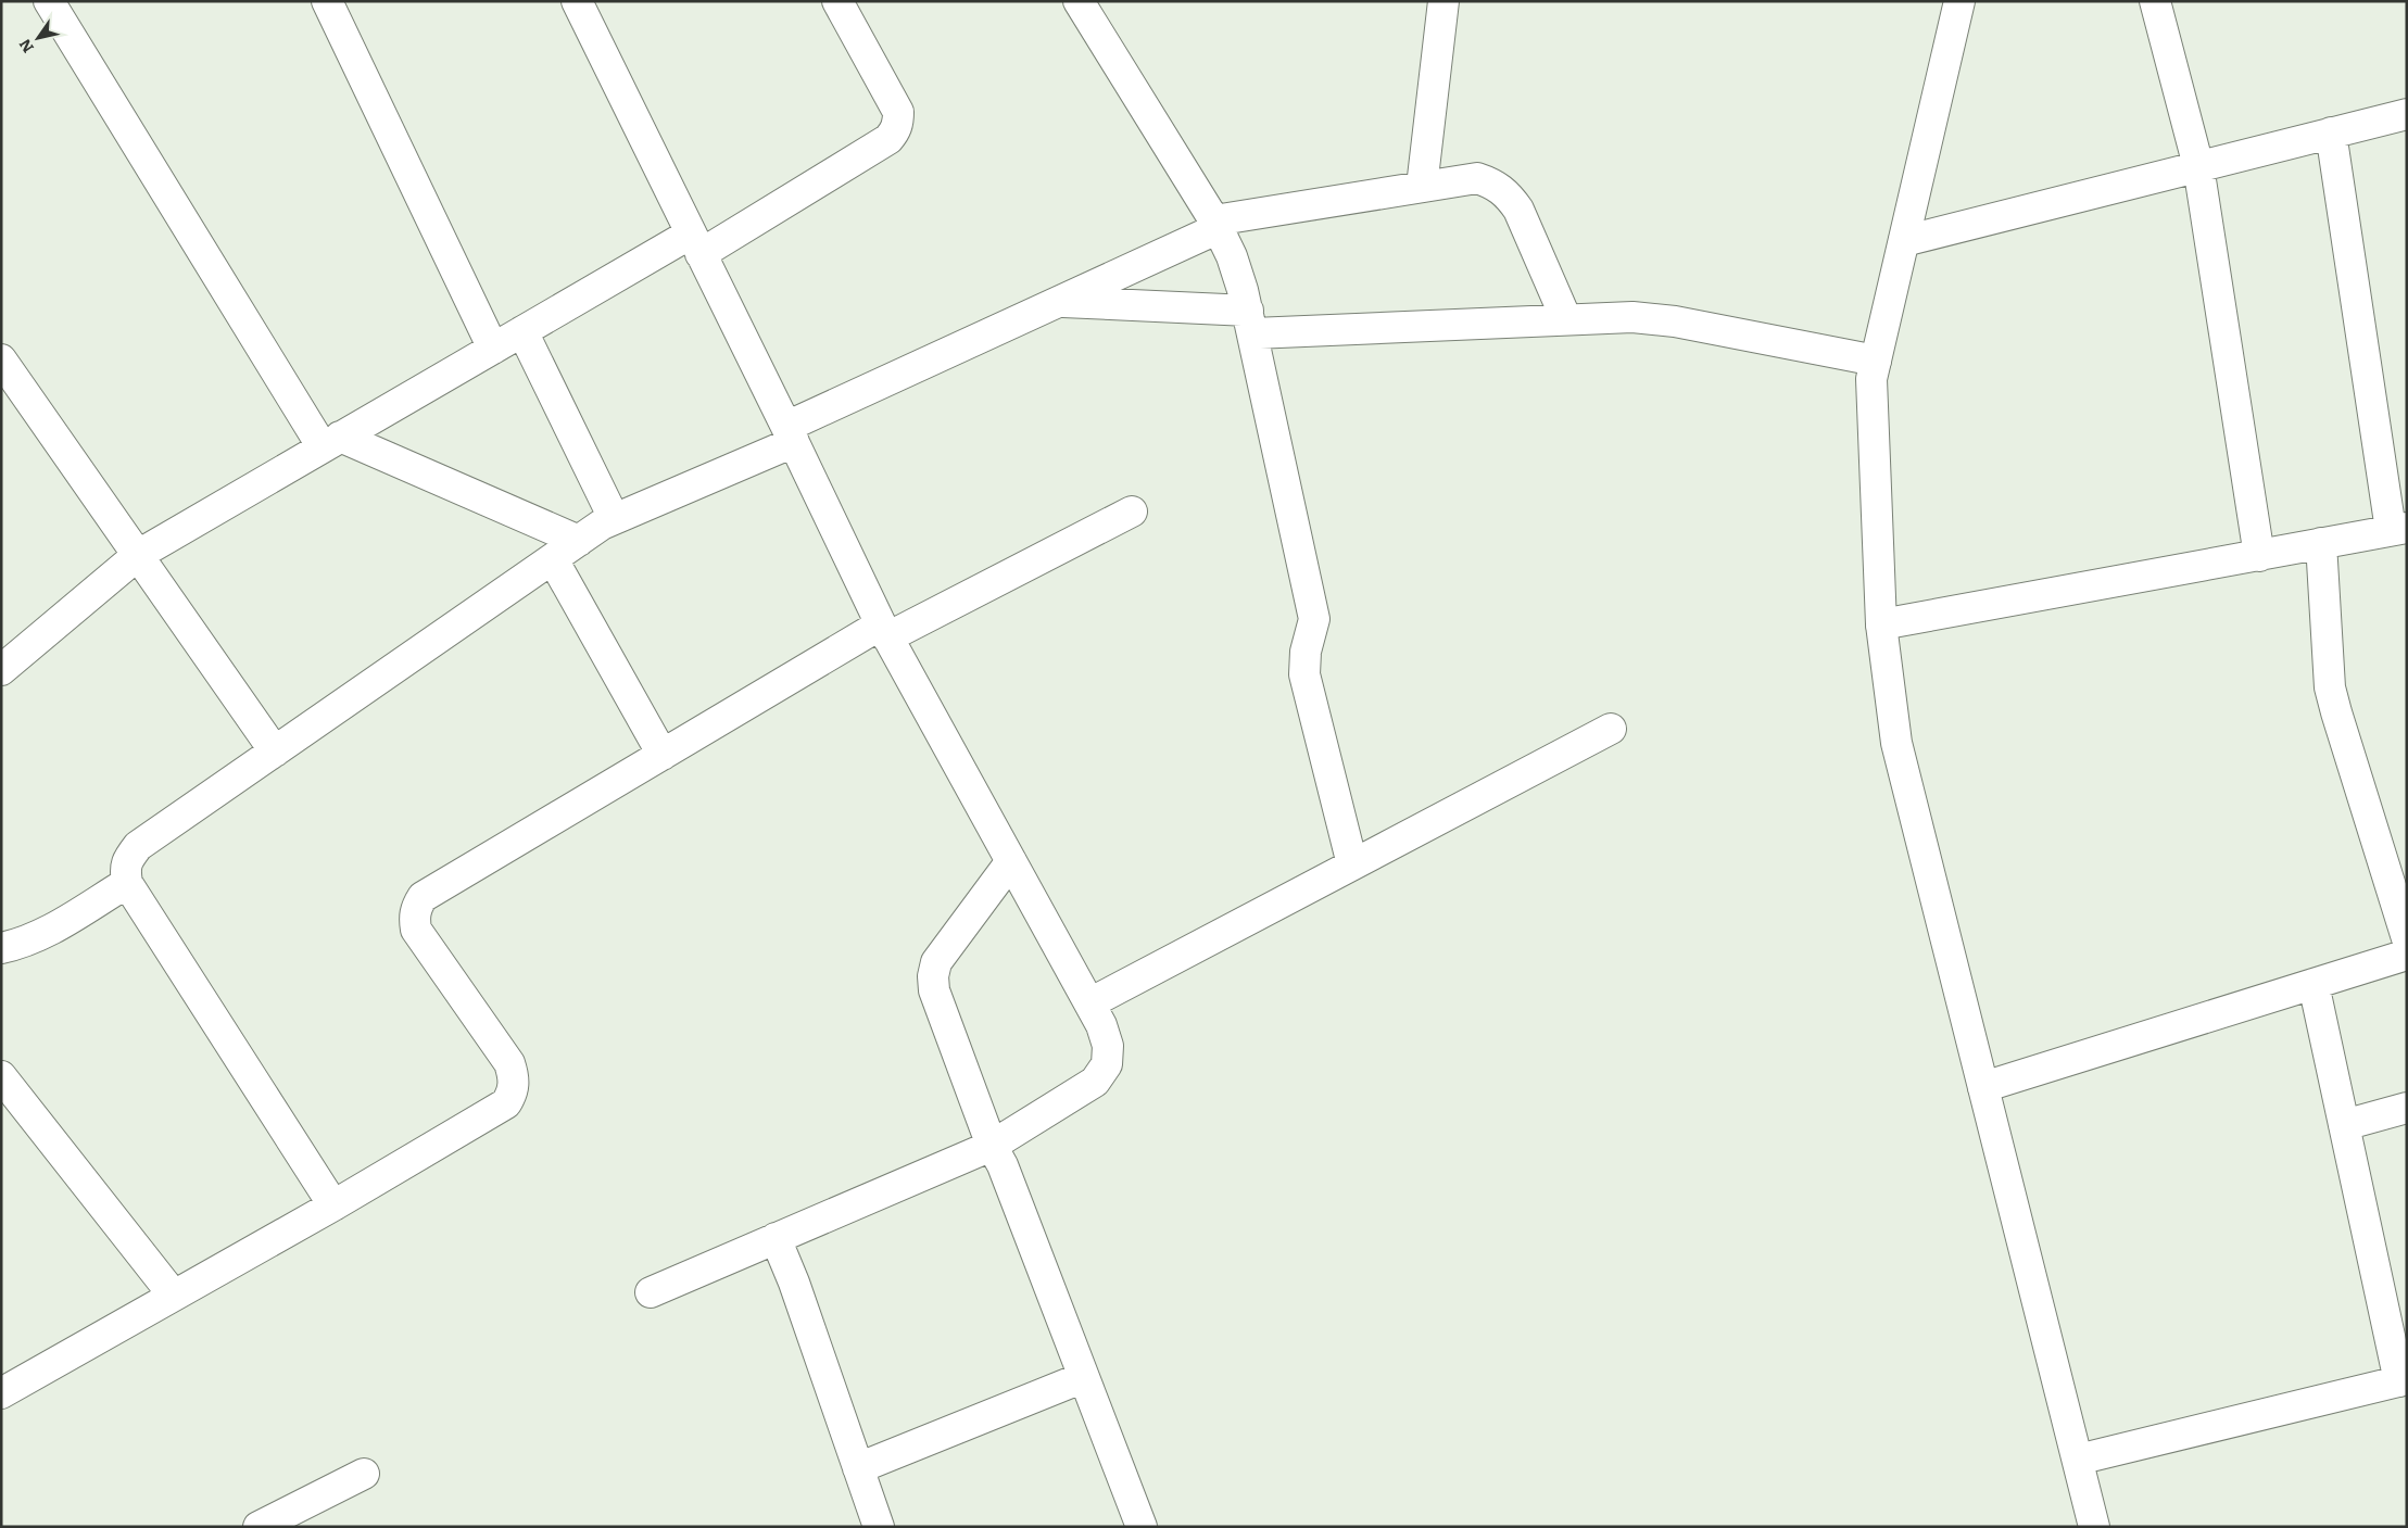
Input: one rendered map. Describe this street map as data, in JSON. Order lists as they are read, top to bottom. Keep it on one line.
{"north":"bottom left"}
